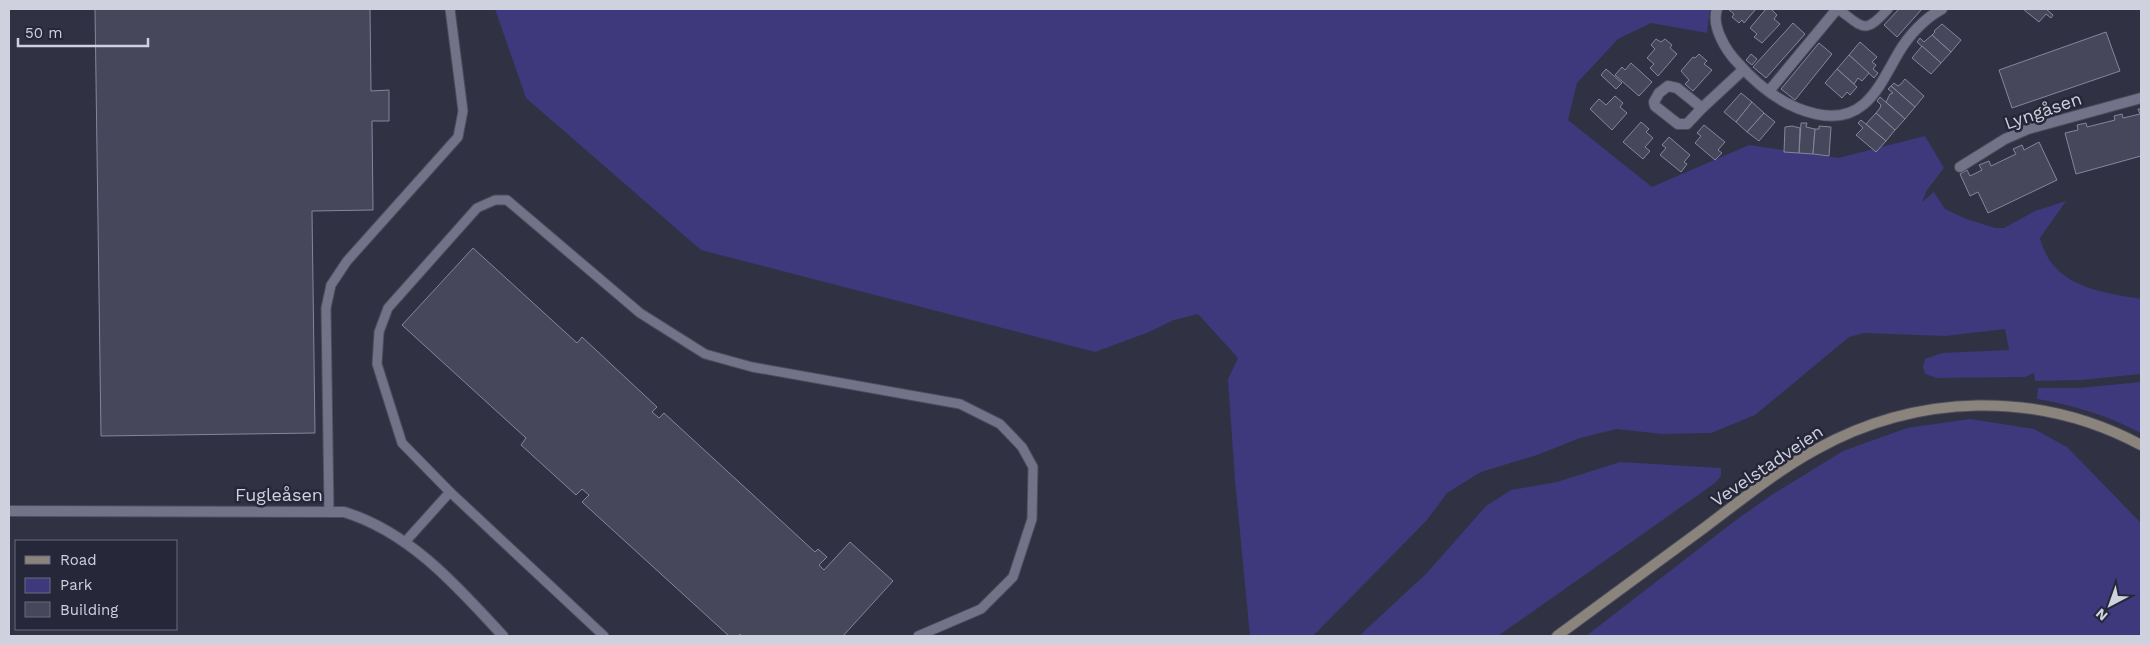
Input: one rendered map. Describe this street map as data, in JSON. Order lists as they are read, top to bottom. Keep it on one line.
{"streets":{"main road":["Vevelstadveien"],"street":["Lyngåsen","Fugleåsen"]},"legend":["Road","Park","Building"],"scale_bar":"50 m","north":"bottom left"}
